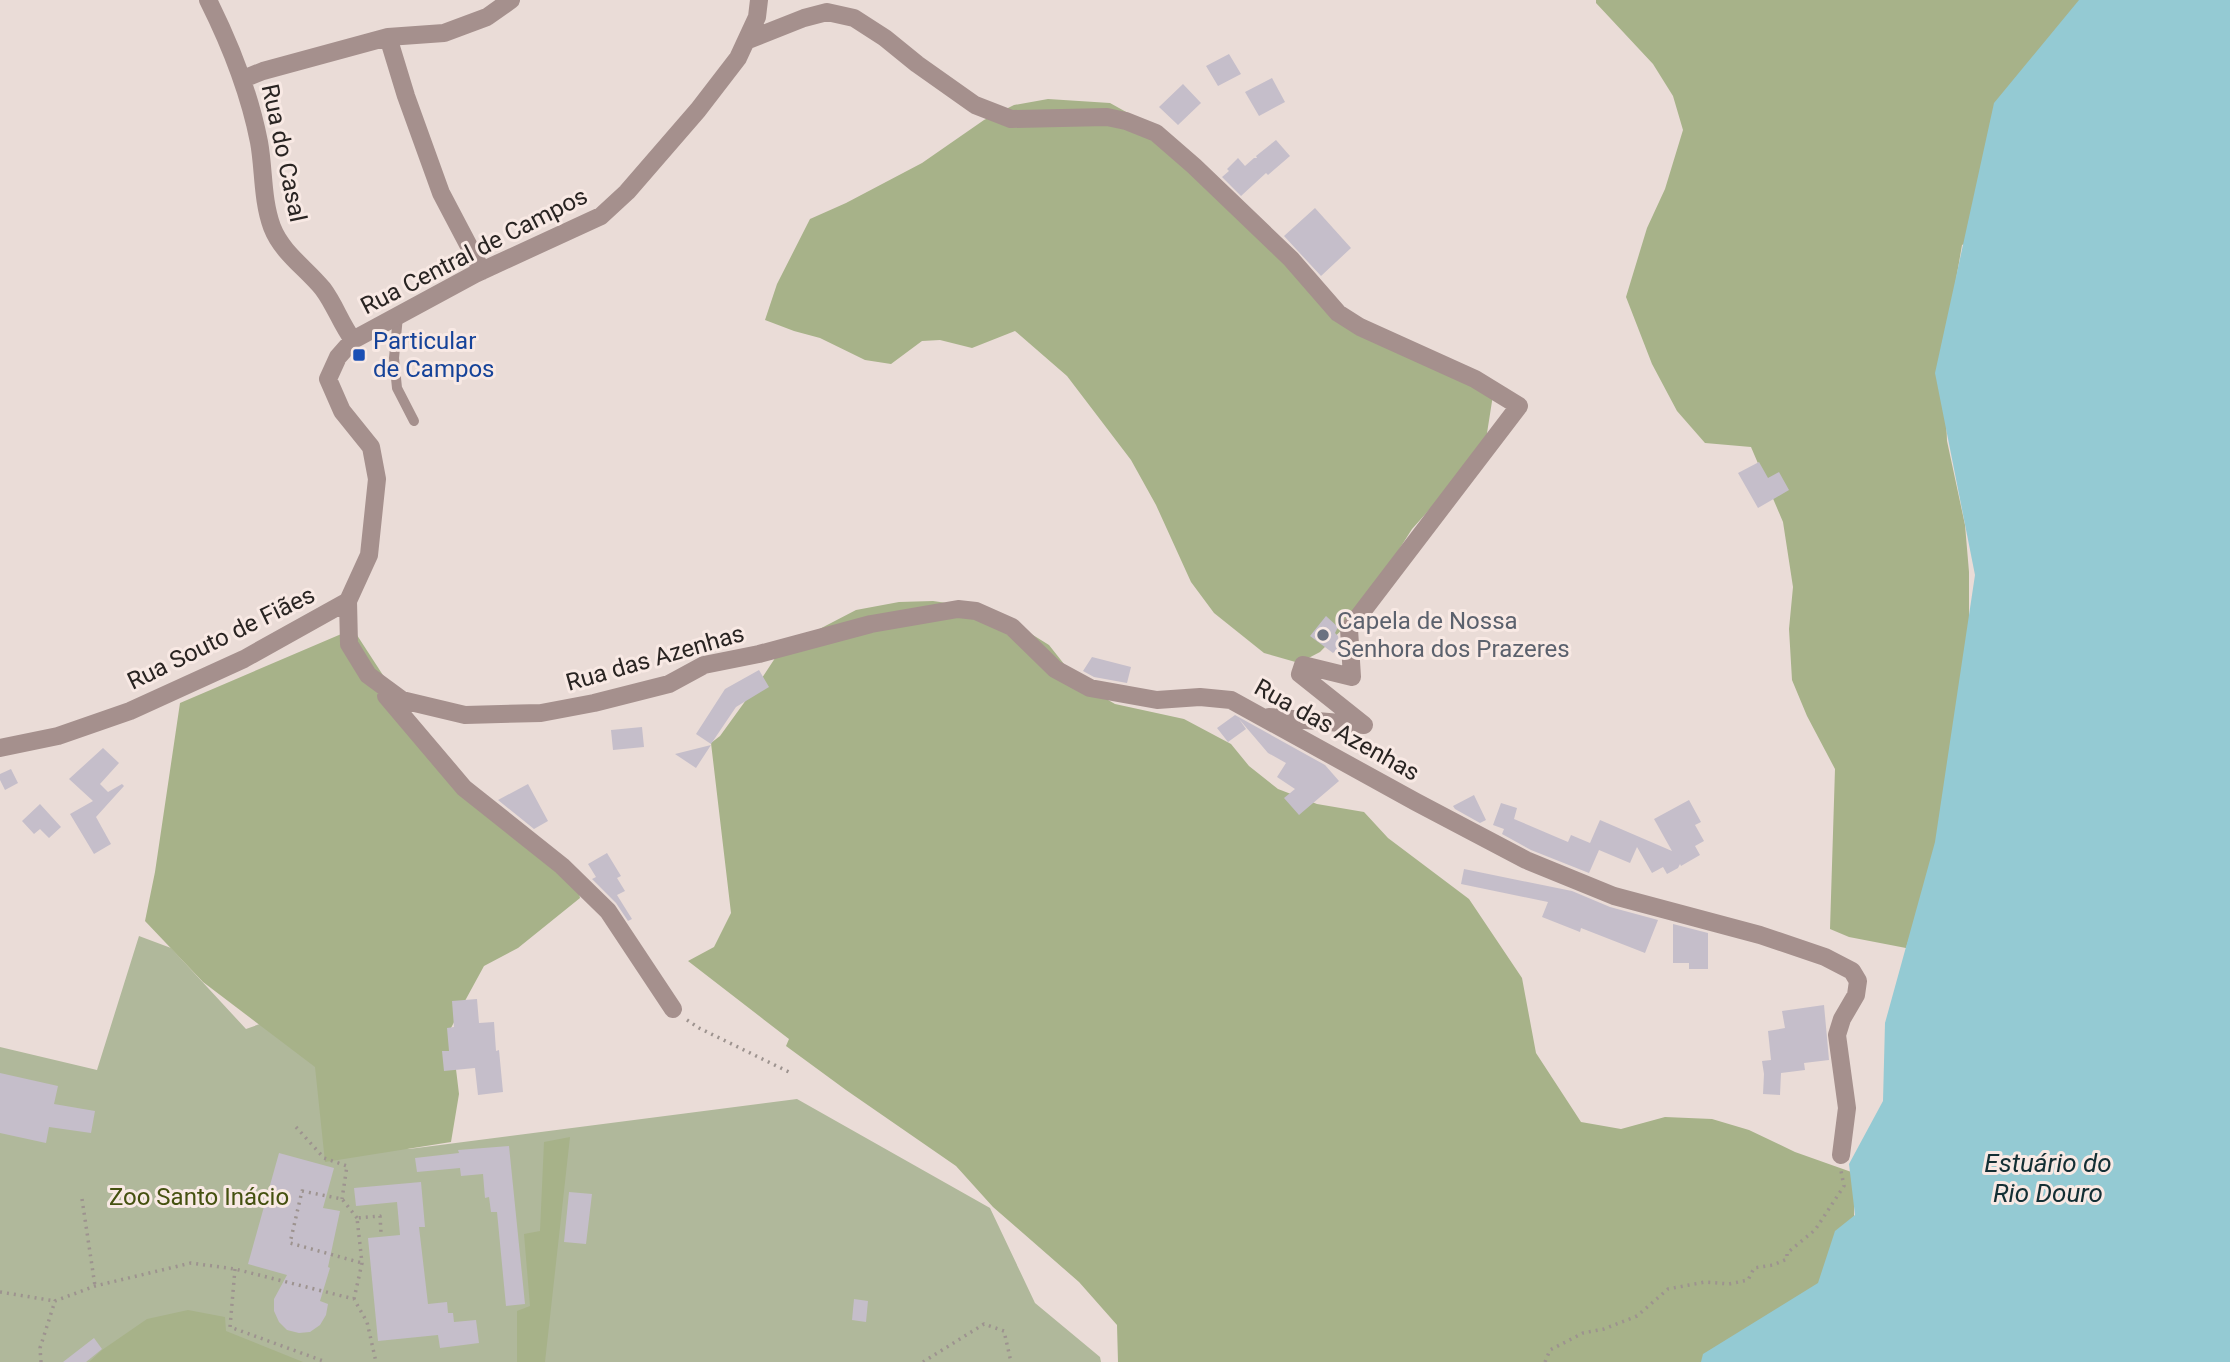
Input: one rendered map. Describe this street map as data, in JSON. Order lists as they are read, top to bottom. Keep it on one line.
{"streets":{"street":["Rua do Casal","Rua Central de Campos","Rua Souto de Fiães","Rua das Azenhas"]},"crossings":[["Rua do Casal","Rua Central de Campos"],["Rua do Casal","Rua Souto de Fiães"],["Rua Central de Campos","Rua Souto de Fiães"],["Rua Souto de Fiães","Rua das Azenhas"]],"water":["Estuário do Rio Douro"],"parks":["Zoo Santo Inácio"],"places":{"transit":["Particular de Campos"],"other":["Capela de Nossa Senhora dos Prazeres"]}}
